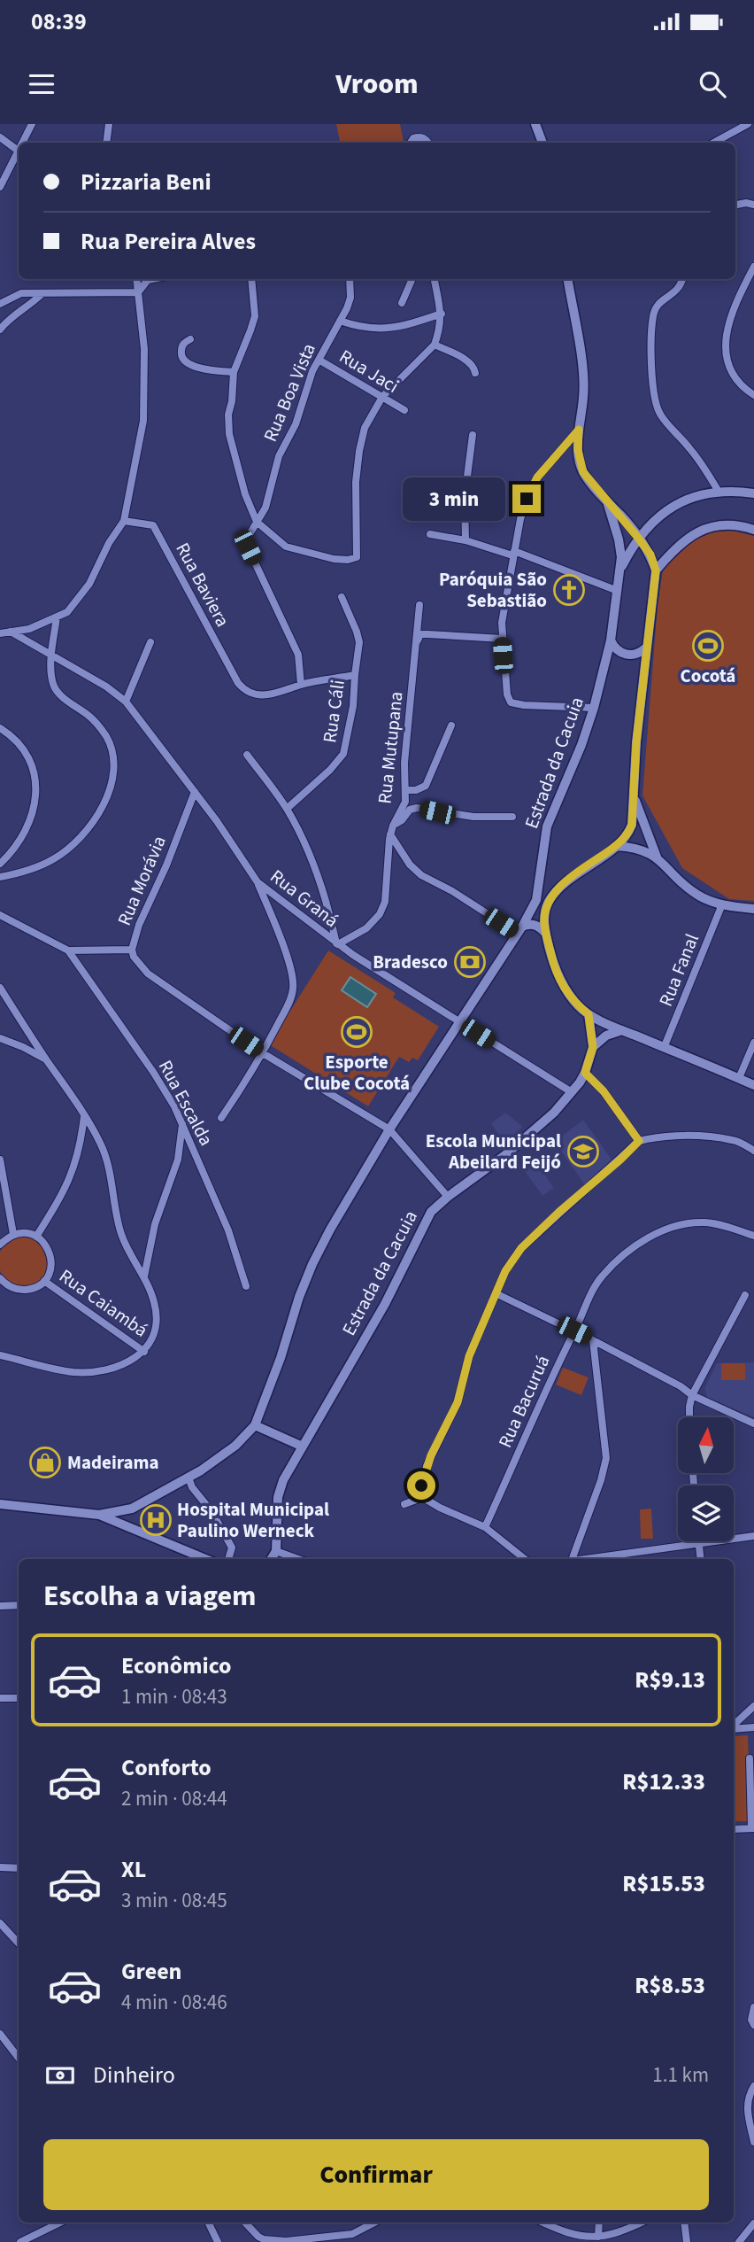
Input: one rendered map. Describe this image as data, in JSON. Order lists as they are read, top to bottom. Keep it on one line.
{"streets":{"main road":["Estrada da Cacuia"],"street":["Rua Jaci","Rua Boa Vista","Rua Baviera","Rua Cáli","Rua Mutupana","Rua Morávia","Rua Graná","Rua Fanal","Rua Escalda","Rua Caiambá","Rua Bacuruá"]},"crossings":[["Rua Jaci","Rua Boa Vista"],["Rua Baviera","Rua Cáli"],["Rua Mutupana","Rua Graná"],["Estrada da Cacuia","Rua Morávia"],["Estrada da Cacuia","Rua Graná"],["Estrada da Cacuia","Rua Fanal"],["Rua Morávia","Rua Graná"]],"places":{"church":["Paróquia São Sebastião"],"sports":["Cocotá","Esporte Clube Cocotá"],"bank":["Bradesco"],"school or university":["Escola Municipal Abeilard Feijó"],"shop":["Madeirama"],"hospital":["Hospital Municipal Paulino Werneck"]},"north":"top","page":{"status":"08:39","header":"Vroom","banner":["Pizzaria Beni","Rua Pereira Alves"],"bubble":"3 min","heading":"Escolha a viagem","list":[{"name":"Econômico","note":"1 min · 08:43","value":"R$9.13"},{"name":"Conforto","note":"2 min · 08:44","value":"R$12.33"},{"name":"XL","note":"3 min · 08:45","value":"R$15.53"},{"name":"Green","note":"4 min · 08:46","value":"R$8.53"}],"pay":["Dinheiro","1.1 km"],"buttons":"Confirmar"}}
